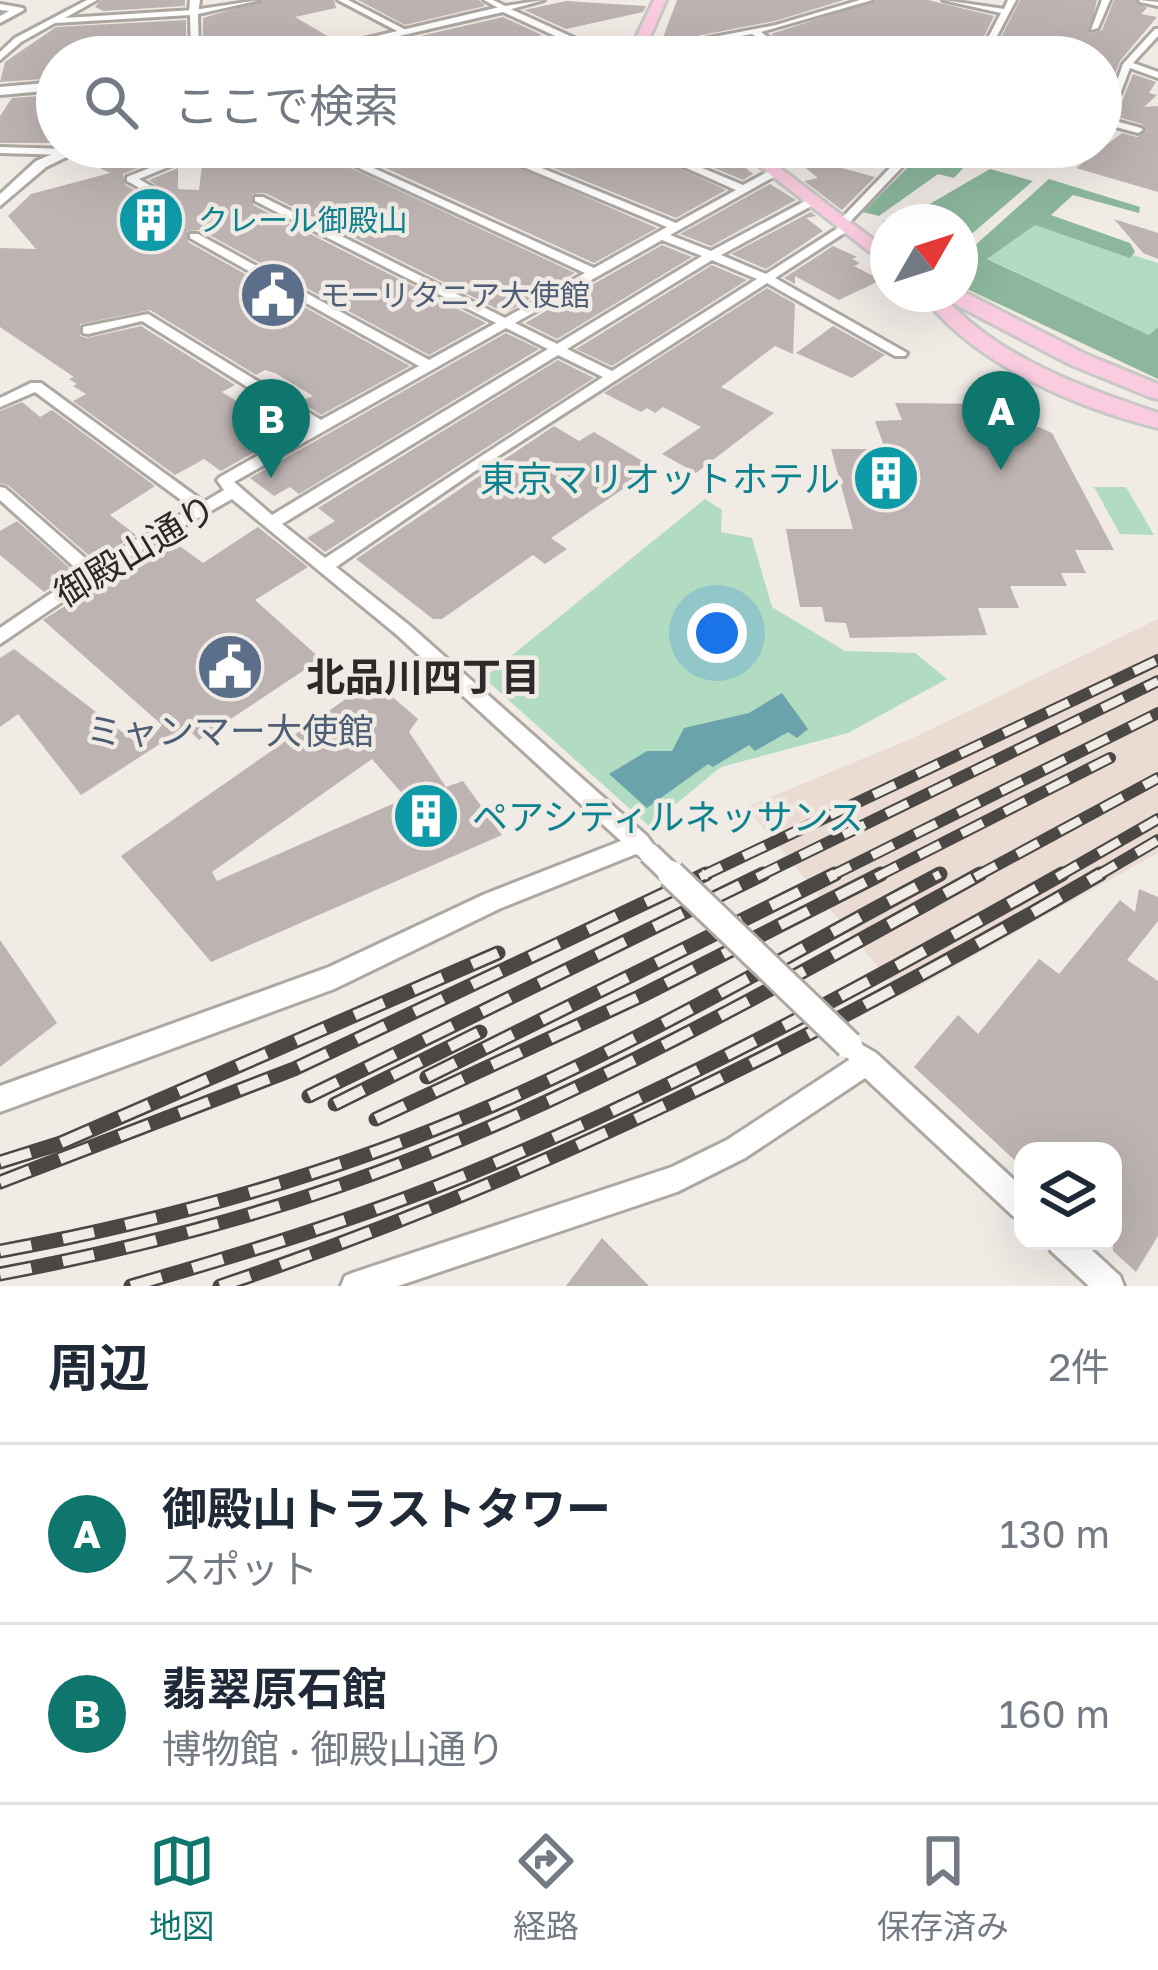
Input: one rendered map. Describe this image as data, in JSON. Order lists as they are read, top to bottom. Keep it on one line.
{"streets":{"street":["御殿山通り"]},"districts":["北品川四丁目"],"places":{"building":["クレール御殿山","東京マリオットホテル","ペアシティルネッサンス"],"public building":["モーリタニア大使館","ミャンマー大使館"]},"north":"top right","page":{"search":"ここで検索","pins":["A","B"],"heading":["周辺","2件"],"list":[{"mark":"A","name":"御殿山トラストタワー","note":"スポット","value":"130 m"},{"mark":"B","name":"翡翠原石館","note":"博物館 · 御殿山通り","value":"160 m"}],"nav":["地図","経路","保存済み"]}}
